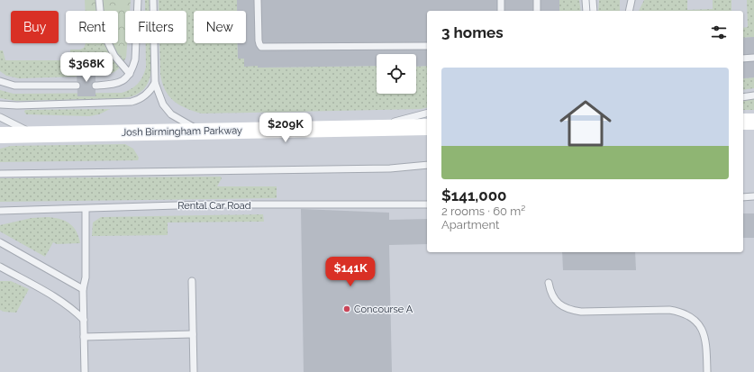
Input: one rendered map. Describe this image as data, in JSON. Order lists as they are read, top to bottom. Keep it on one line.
{"streets":{"main road":["Josh Birmingham Parkway"],"lane":["Rental Car Road"]},"places":["Concourse A"],"page":{"chip":["Buy","Rent","Filters","New"],"heading":"3 homes","price":["$368K","$209K","$141K"],"list":[{"name":"$141,000","note":"2 rooms · 60 m² · Apartment"}]}}
